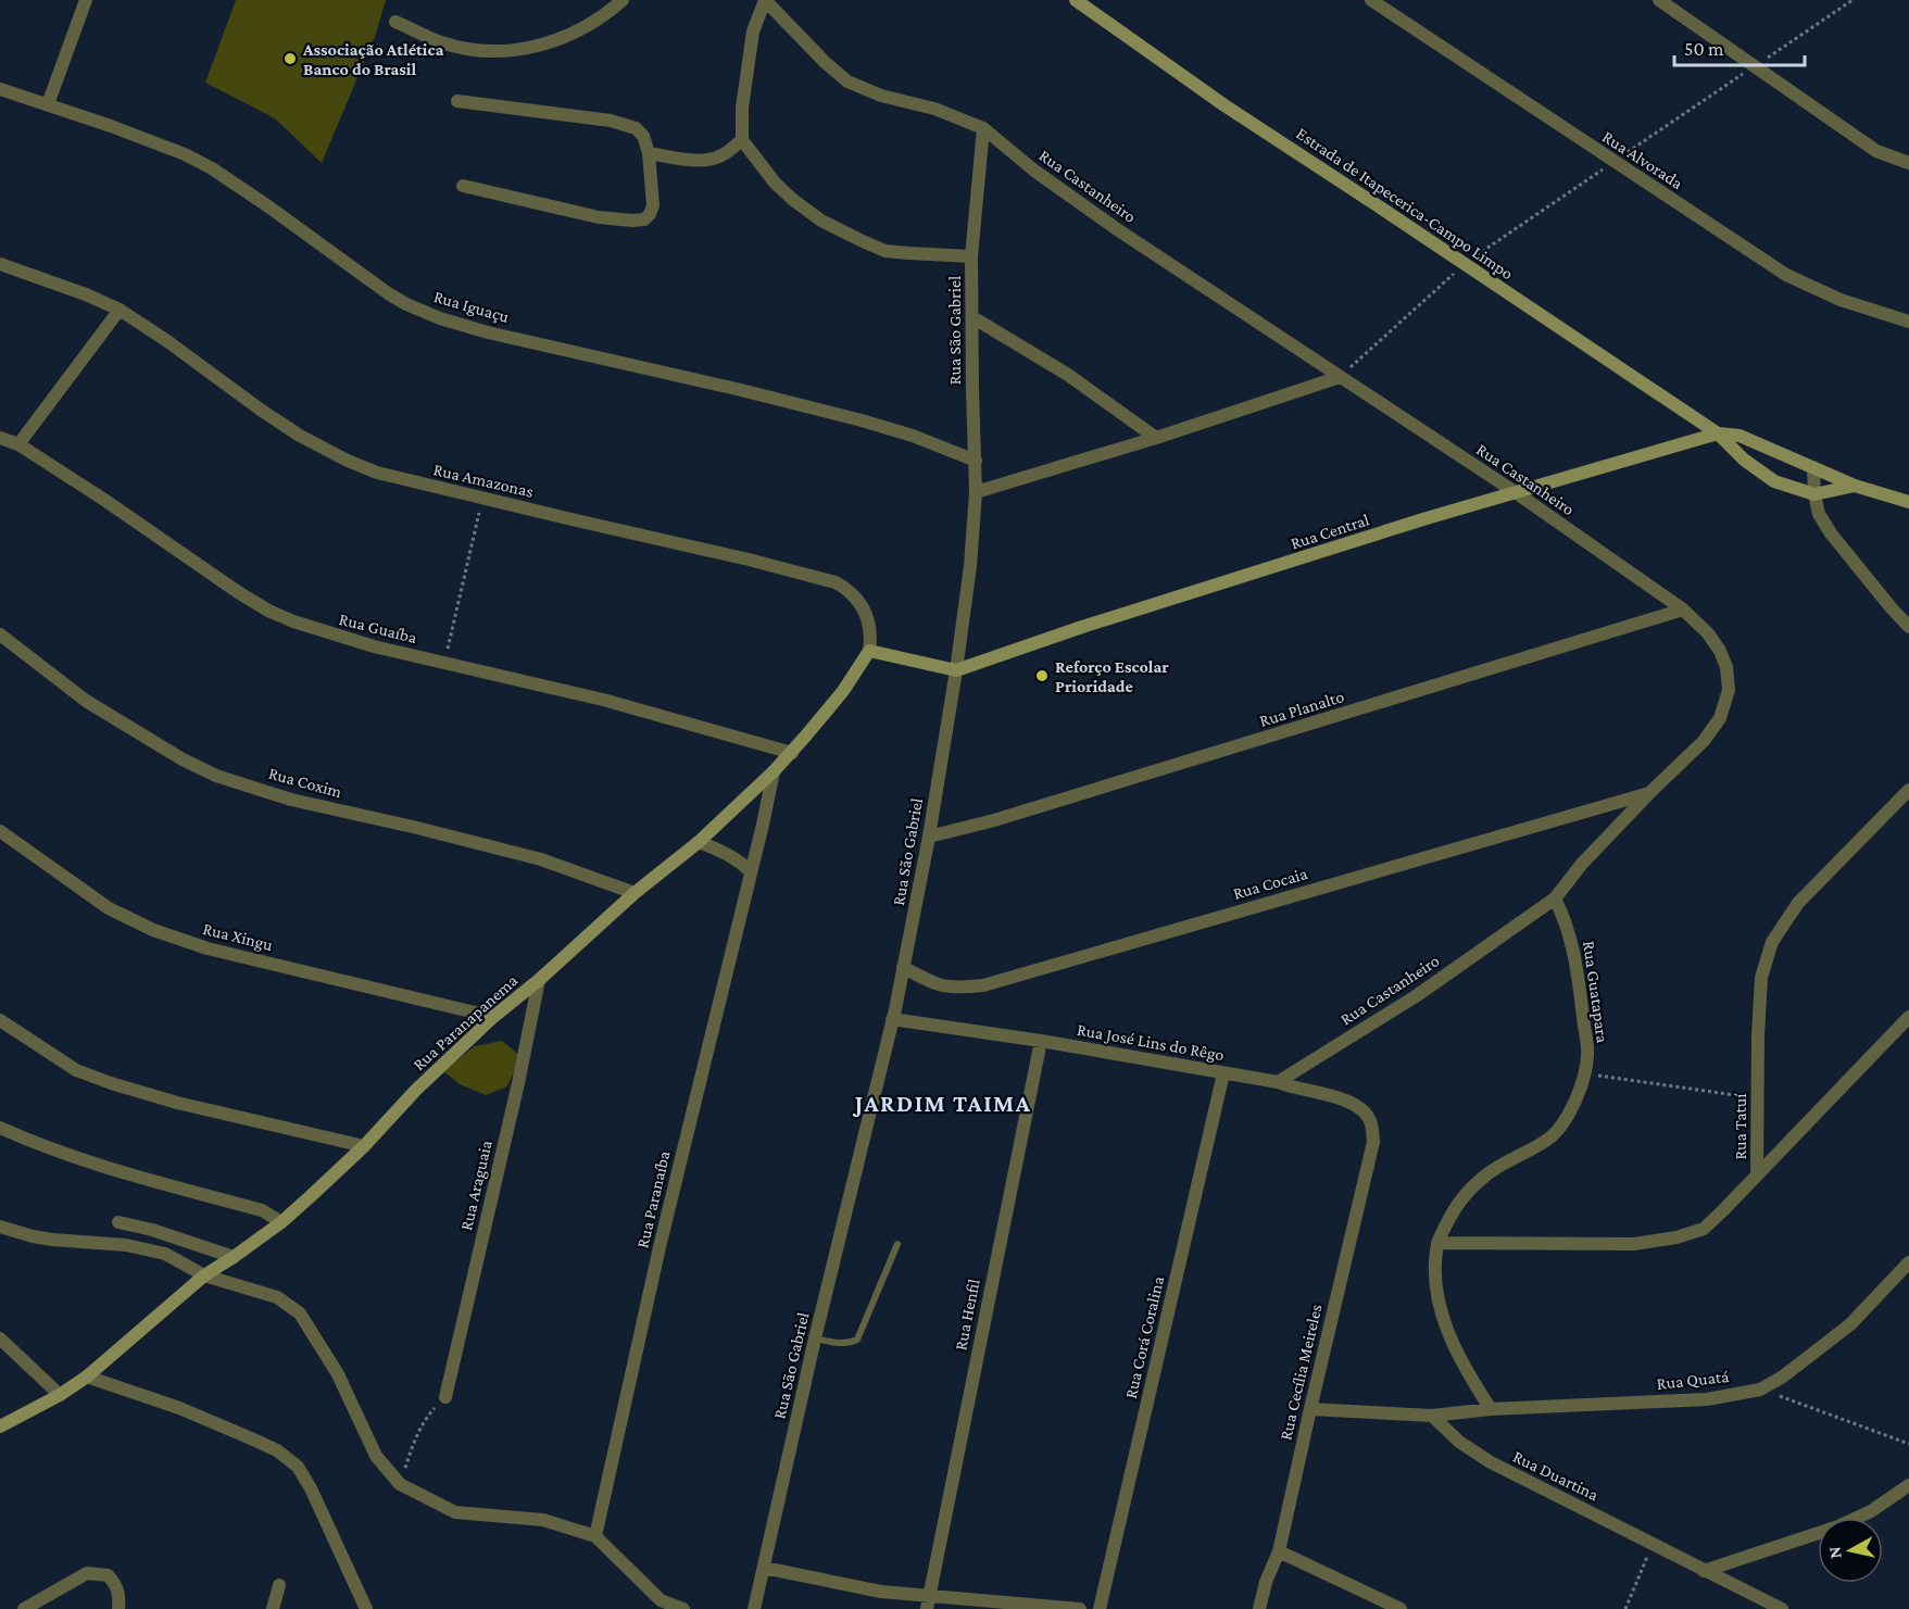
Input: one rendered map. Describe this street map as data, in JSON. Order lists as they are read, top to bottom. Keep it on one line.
{"streets":{"street":["Rua Alvorada","Rua Castanheiro","Estrada de Itapecerica-Campo Limpo","Rua Iguaçu","Rua São Gabriel","Rua Amazonas","Rua Central","Rua Guaíba","Rua Planalto","Rua Coxim","Rua Cocaia","Rua Xingu","Rua Guatapara","Rua Paranapanema","Rua José Lins do Rêgo","Rua Tatuí","Rua Araguaia","Rua Paranaíba","Rua Henfil","Rua Corá Coralina","Rua Cecília Meireles","Rua Quatá","Rua Duartina"]},"crossings":[["Rua Castanheiro","Rua São Gabriel"],["Rua Castanheiro","Rua Central"],["Rua Castanheiro","Rua Planalto"],["Rua Castanheiro","Rua Cocaia"],["Rua Castanheiro","Rua Guatapara"],["Rua Castanheiro","Rua José Lins do Rêgo"],["Estrada de Itapecerica-Campo Limpo","Rua Central"],["Rua Iguaçu","Rua São Gabriel"],["Rua São Gabriel","Rua Central"],["Rua São Gabriel","Rua Planalto"],["Rua São Gabriel","Rua Cocaia"],["Rua São Gabriel","Rua José Lins do Rêgo"],["Rua Amazonas","Rua Paranapanema"],["Rua Guaíba","Rua Paranapanema"],["Rua Coxim","Rua Paranapanema"],["Rua Xingu","Rua Paranapanema"],["Rua Guatapara","Rua Tatuí"],["Rua Guatapara","Rua Quatá"],["Rua Paranapanema","Rua Araguaia"],["Rua Paranapanema","Rua Paranaíba"],["Rua José Lins do Rêgo","Rua Henfil"],["Rua José Lins do Rêgo","Rua Corá Coralina"],["Rua José Lins do Rêgo","Rua Cecília Meireles"],["Rua Quatá","Rua Duartina"]],"districts":["JARDIM TAIMA"],"places":["Associação Atlética Banco do Brasil","Reforço Escolar Prioridade"],"scale_bar":"50 m","north":"left"}
